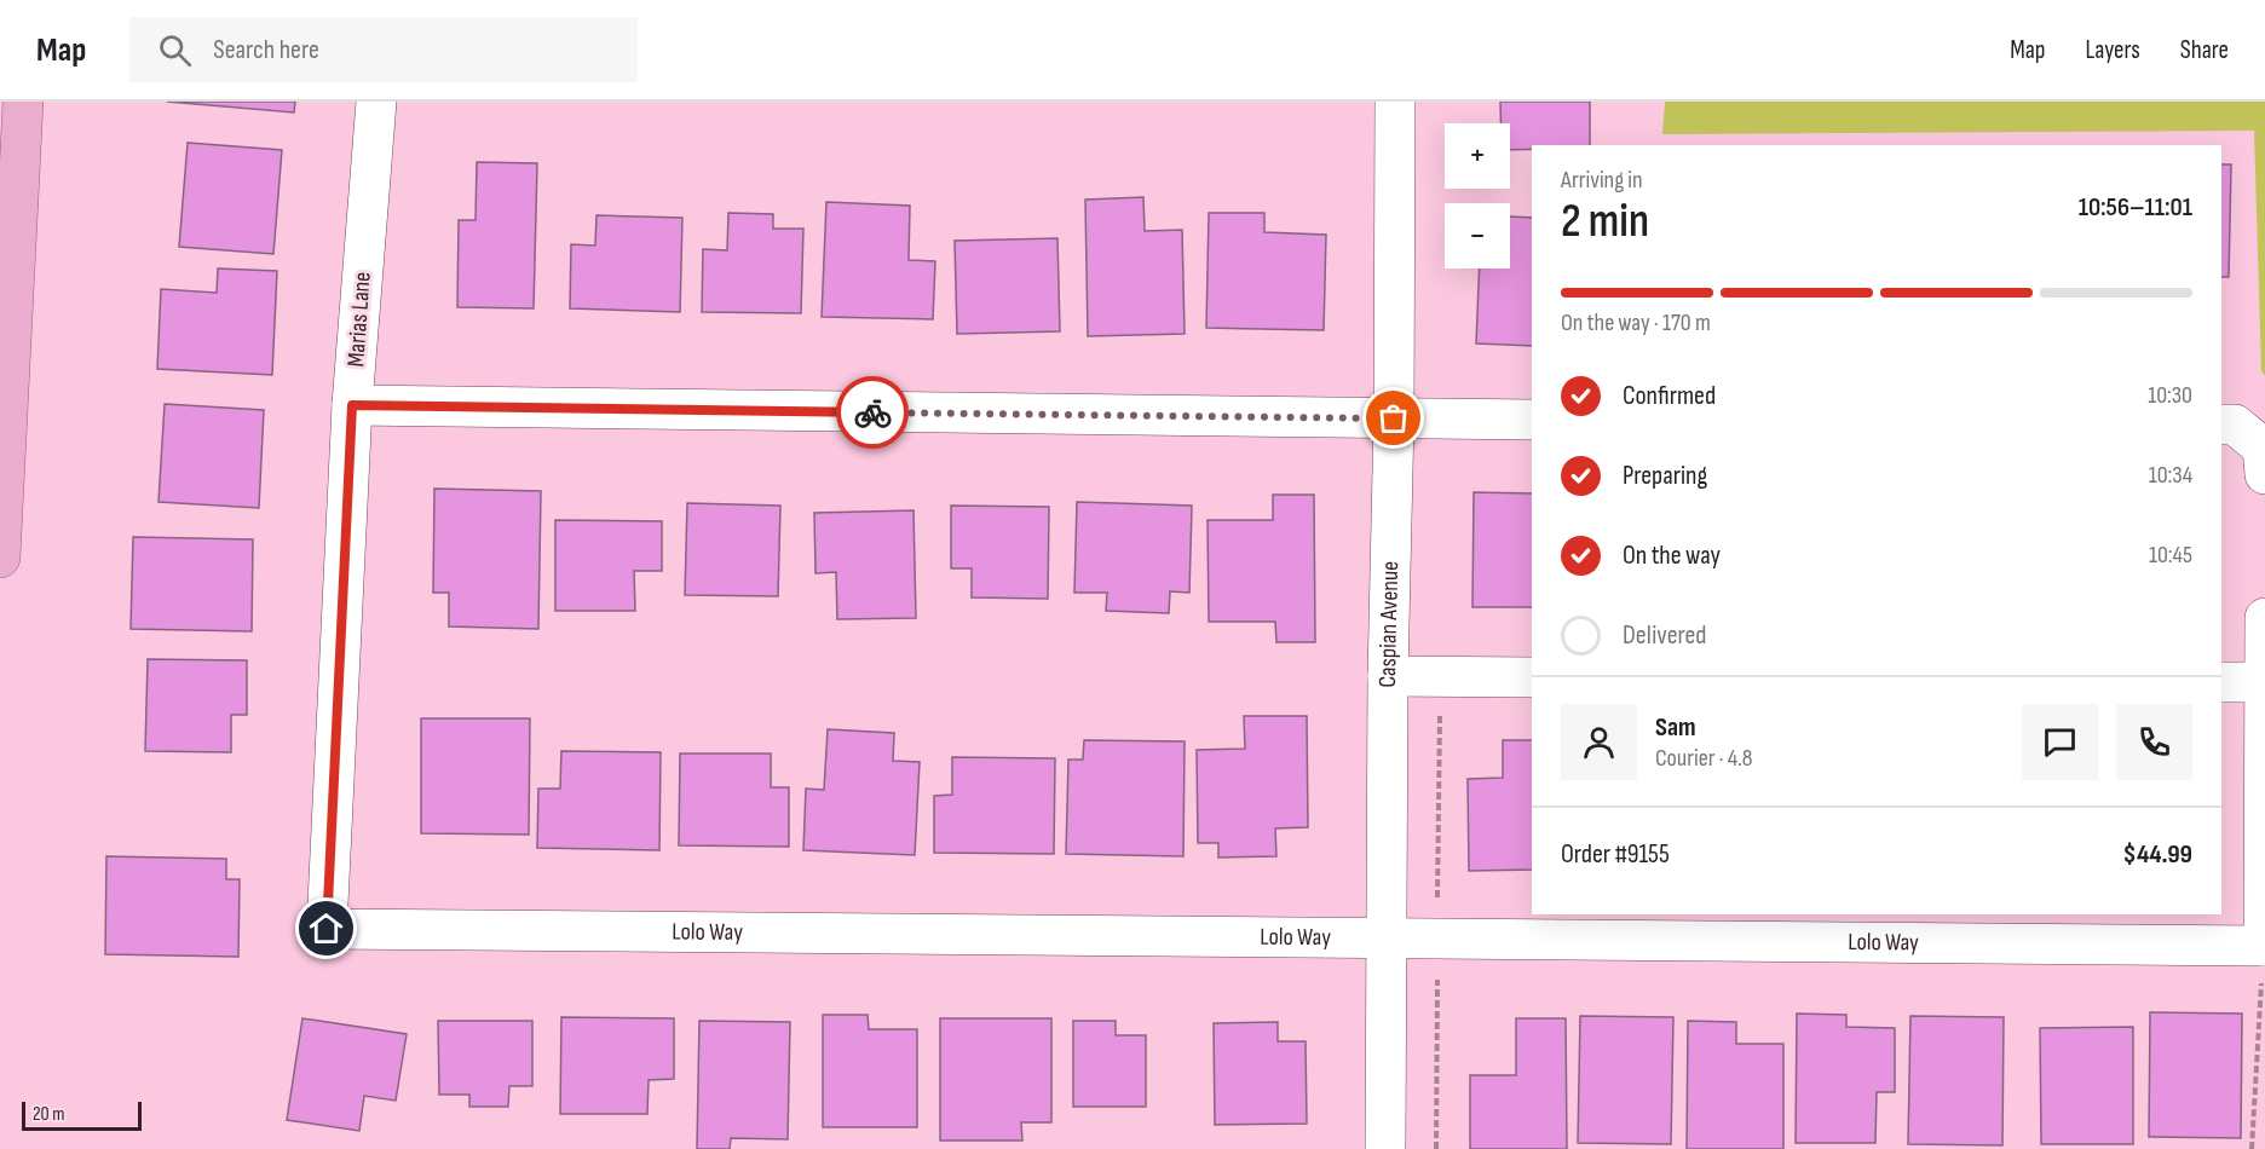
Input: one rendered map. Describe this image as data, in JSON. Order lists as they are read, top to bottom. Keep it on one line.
{"streets":{"street":["Marias Lane","Caspian Avenue","Lolo Way"]},"crossings":[["Marias Lane","Lolo Way"],["Caspian Avenue","Lolo Way"]],"scale_bar":"20 m","page":{"header":"Map","search":"Search here","nav":["Map","Layers","Share"],"map_buttons":["+","−"],"heading":["2 min","Arriving in","10:56–11:01"],"panel":["Sam","Courier · 4.8","Order #9155","$44.99"],"bar":"On the way · 170 m","list":[["Confirmed","10:30"],["Preparing","10:34"],["On the way","10:45"],"Delivered"],"scale":"20 m"}}
